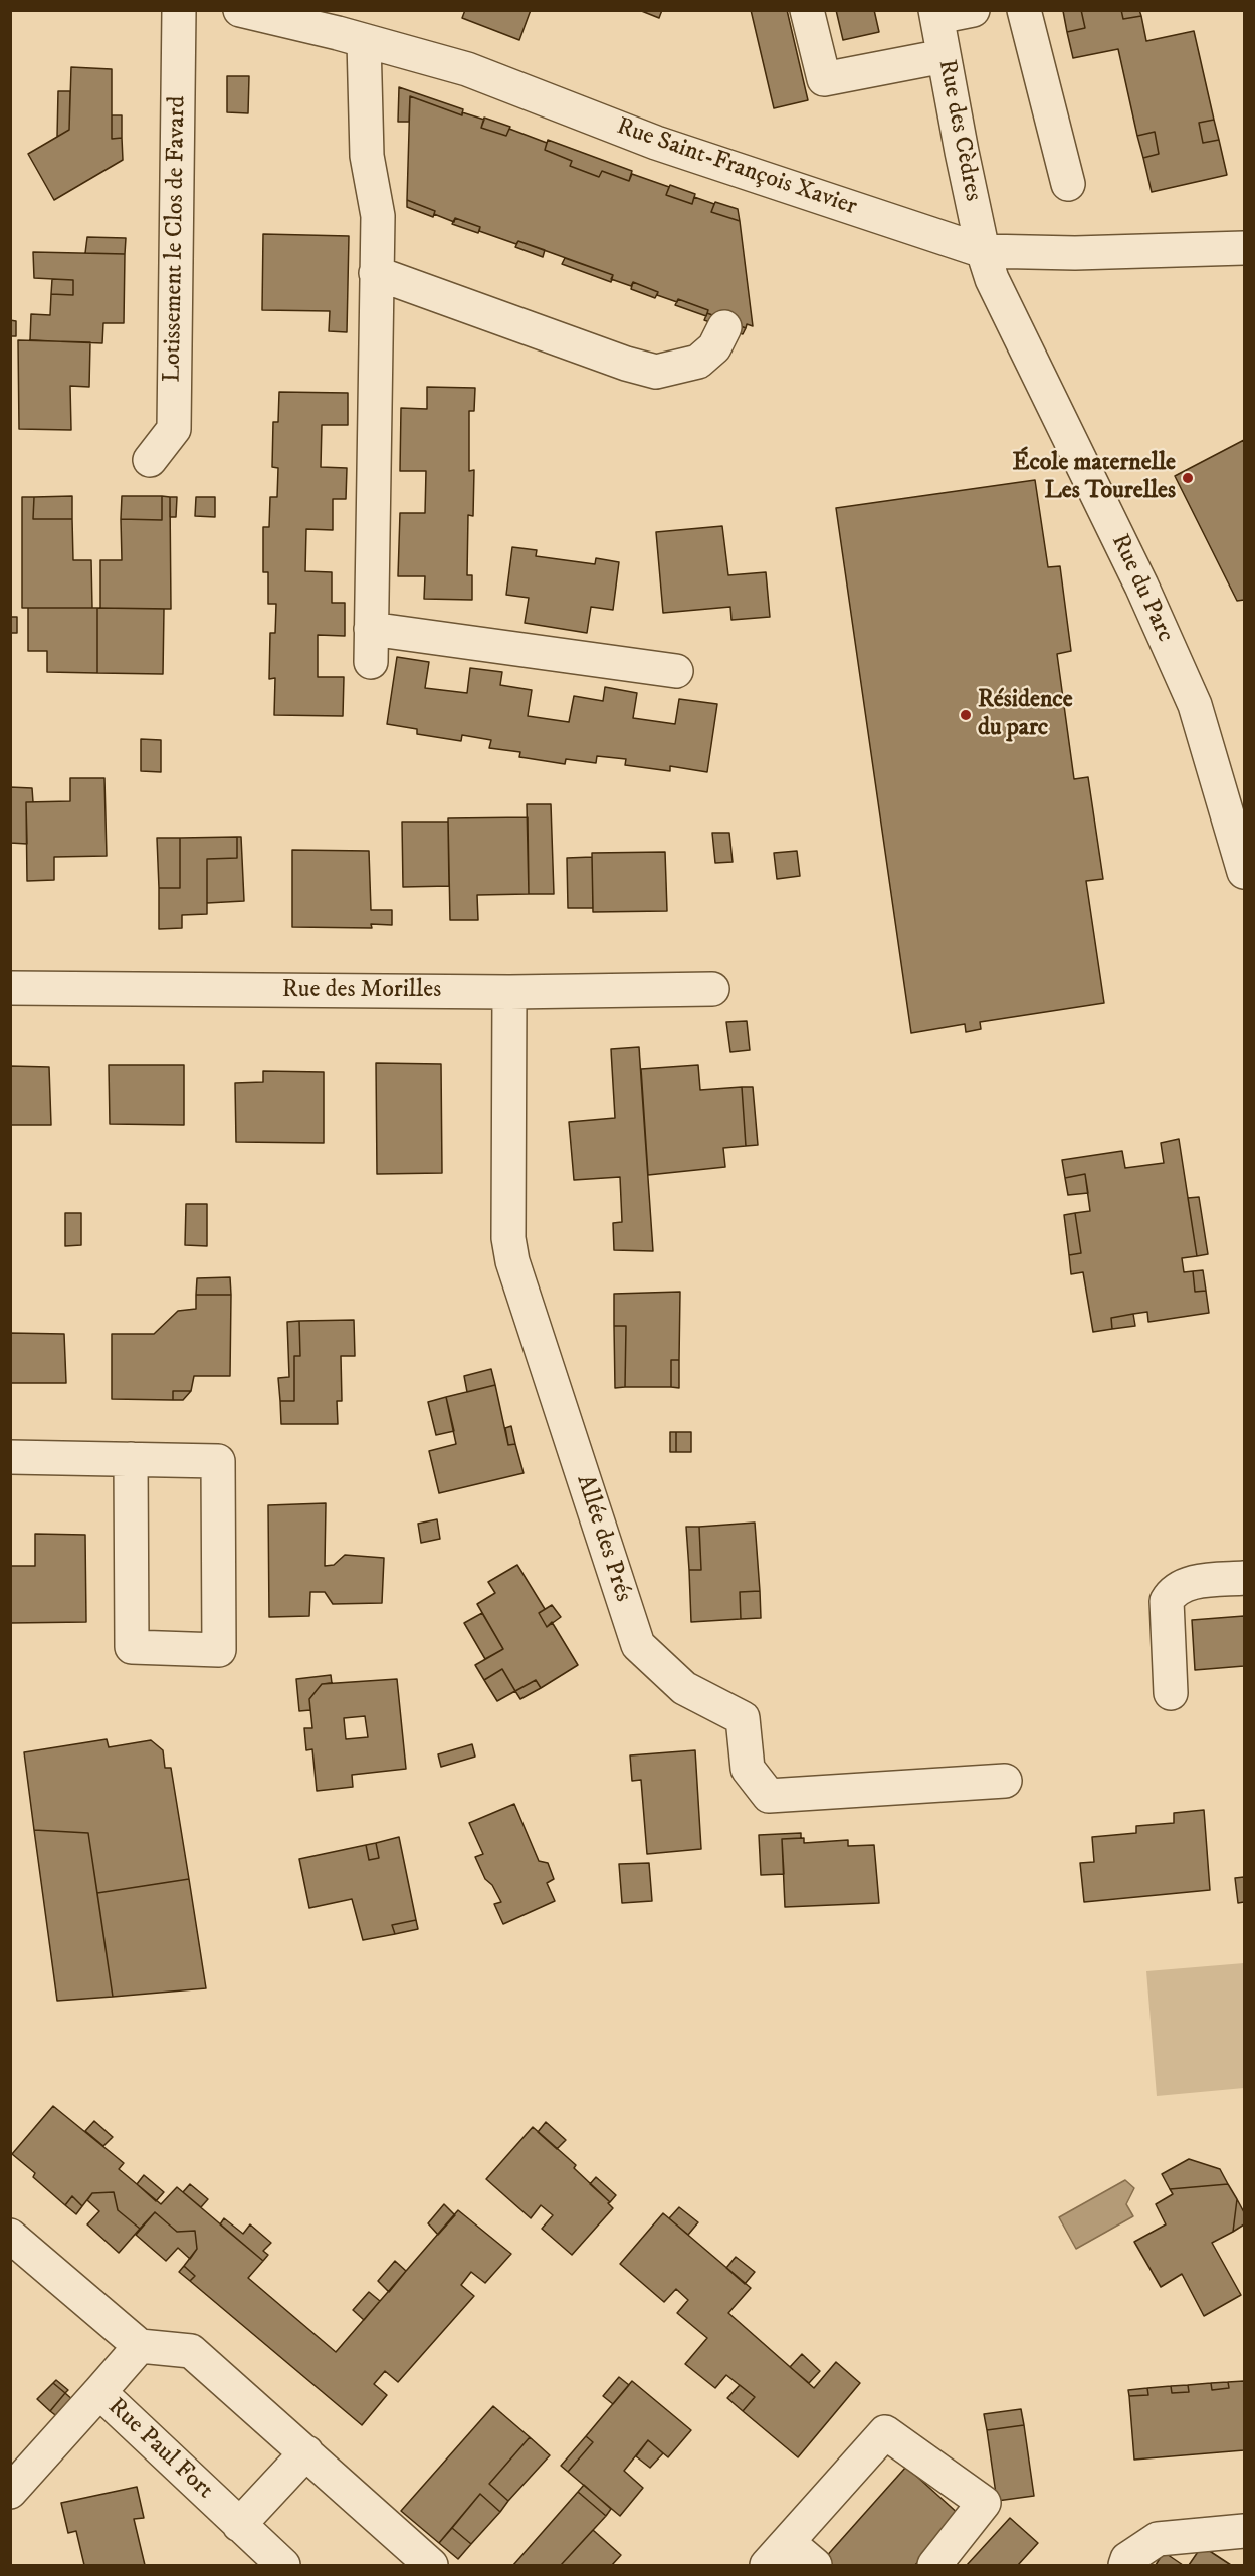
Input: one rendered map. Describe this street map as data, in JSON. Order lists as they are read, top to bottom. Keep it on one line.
{"streets":{"street":["Rue des Cèdres","Rue Saint-François Xavier","Lotissement le Clos de Favard","Rue du Parc","Rue des Morilles","Allée des Prés","Rue Paul Fort"]},"crossings":[["Rue des Cèdres","Rue Saint-François Xavier"],["Rue des Cèdres","Rue du Parc"],["Rue Saint-François Xavier","Rue du Parc"],["Rue des Morilles","Allée des Prés"]],"places":["École maternelle Les Tourelles","Résidence du parc"]}
